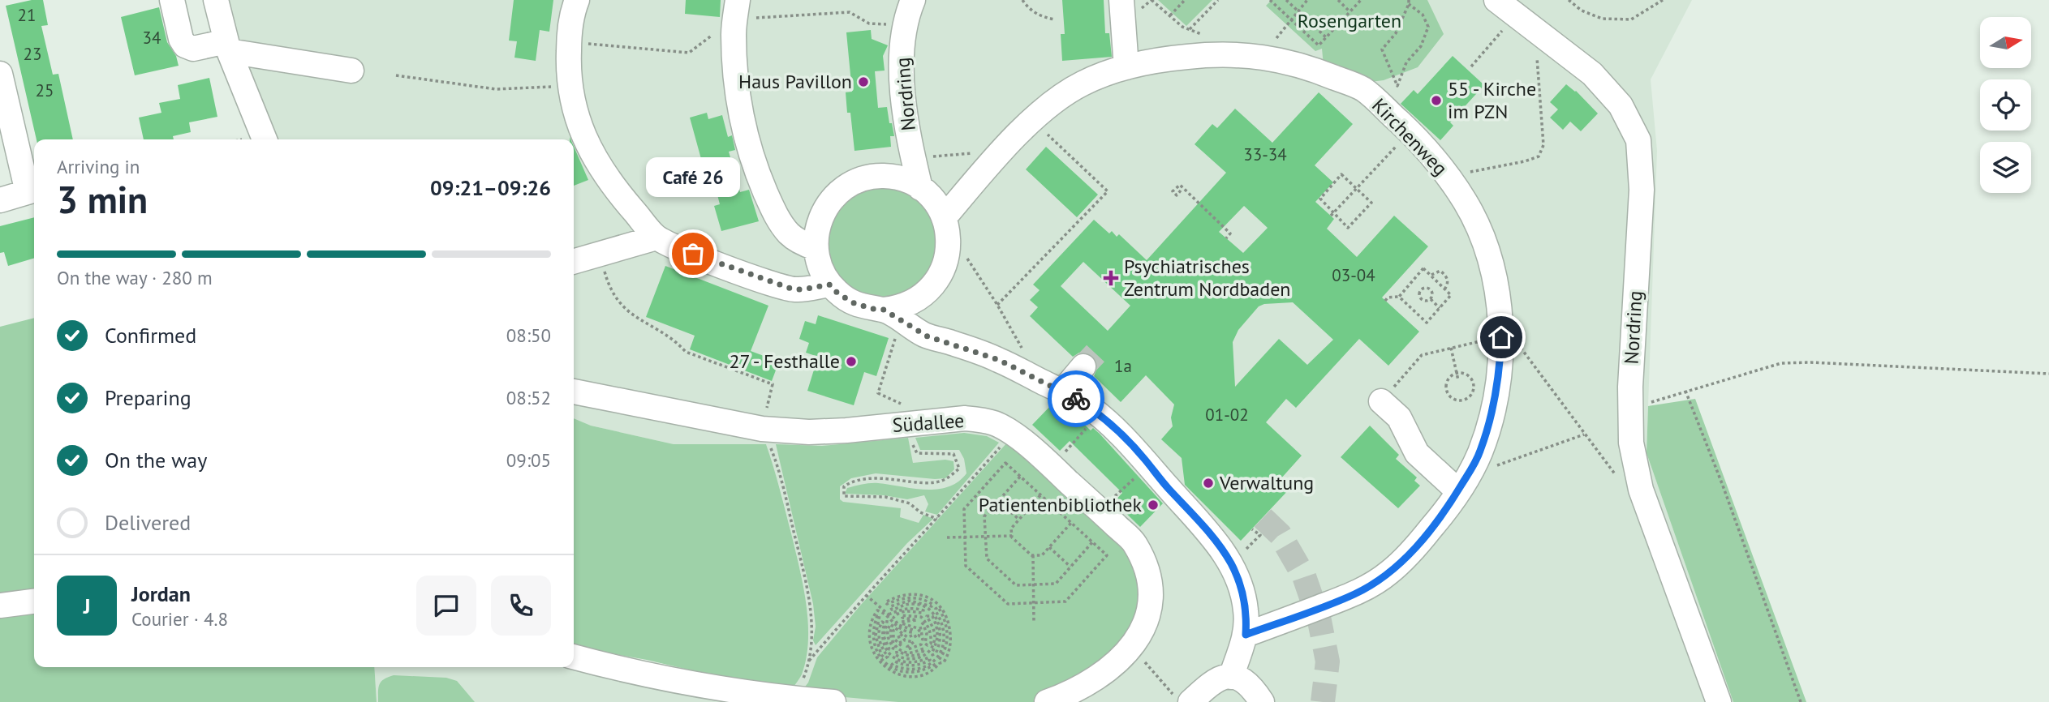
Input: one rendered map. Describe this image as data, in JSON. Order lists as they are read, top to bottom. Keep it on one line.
{"streets":{"street":["Nordring","Kirchenweg","Südallee"]},"crossings":[["Nordring","Kirchenweg"]],"parks":["Rosengarten"],"places":{"other":["Haus Pavillon","55 - Kirche im PZN","Café 26","27 - Festhalle","Verwaltung","Patientenbibliothek"],"health":["Psychiatrisches Zentrum Nordbaden"]},"house_numbers":["21","34","23","25","33-34","03-04","1a","01-02"],"north":"right","page":{"heading":["3 min","Arriving in","09:21–09:26"],"panel":["Jordan","Courier · 4.8"],"bubble":"Café 26","bar":"On the way · 280 m","list":[["Confirmed","08:50"],["Preparing","08:52"],["On the way","09:05"],"Delivered"],"round":"J"}}
